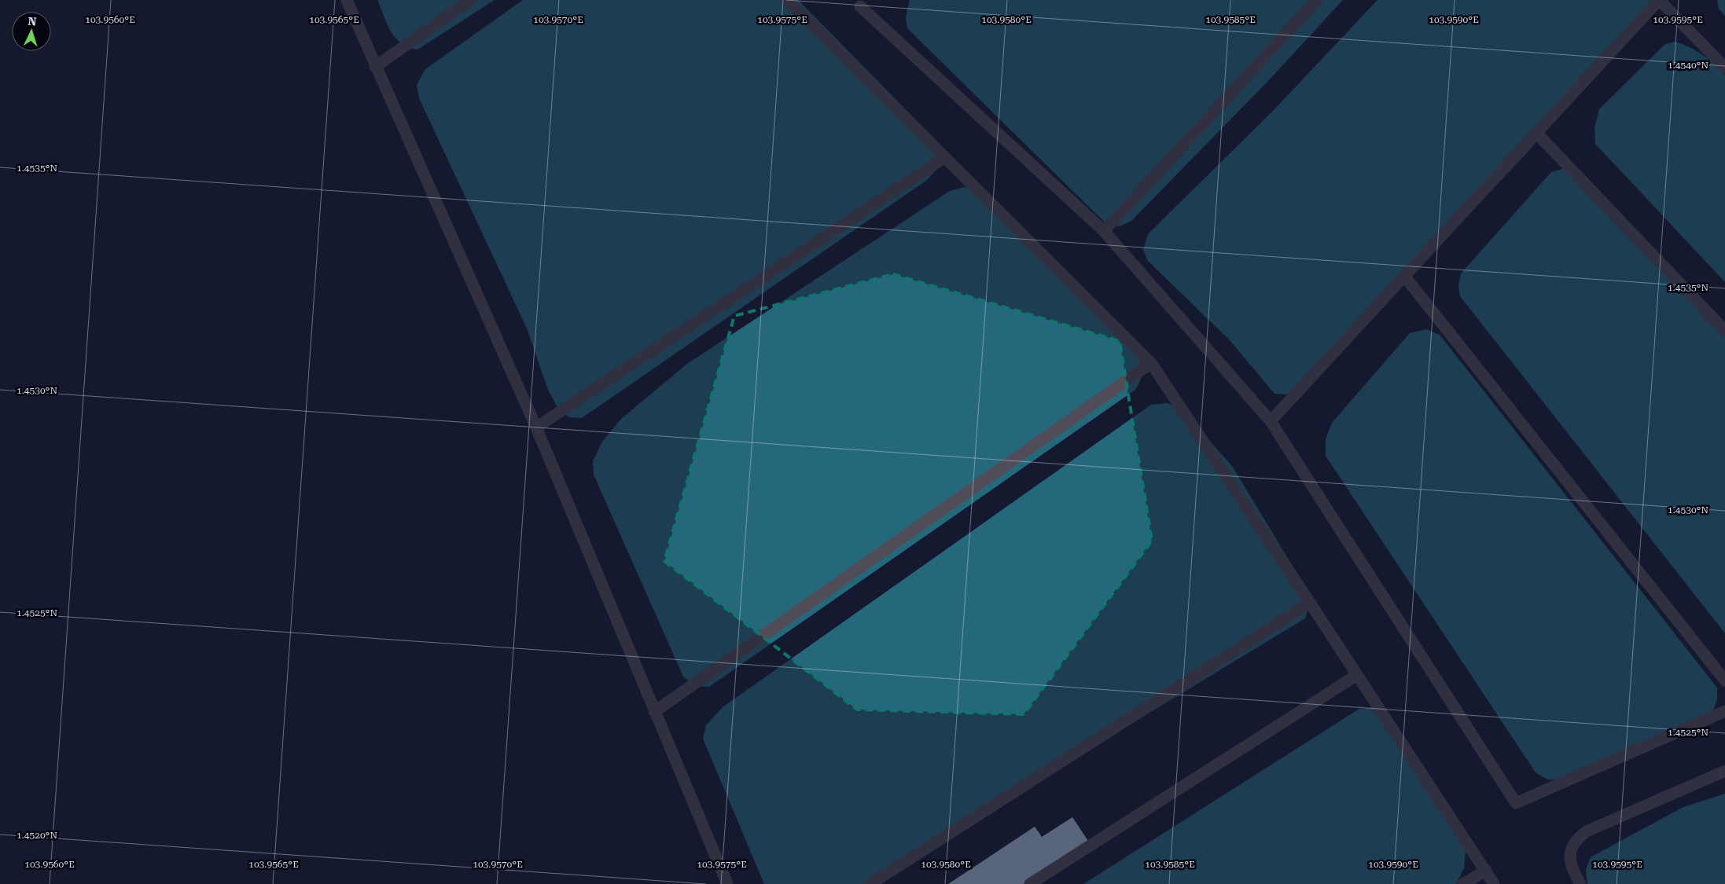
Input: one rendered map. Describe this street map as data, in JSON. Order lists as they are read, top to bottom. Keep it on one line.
{"north":"top","coordinates":["103.9560°E","103.9565°E","103.9570°E","103.9575°E","103.9580°E","103.9585°E","103.9590°E","103.9595°E","1.4540°N","1.4535°N","1.4530°N","1.4525°N","1.4520°N"]}
